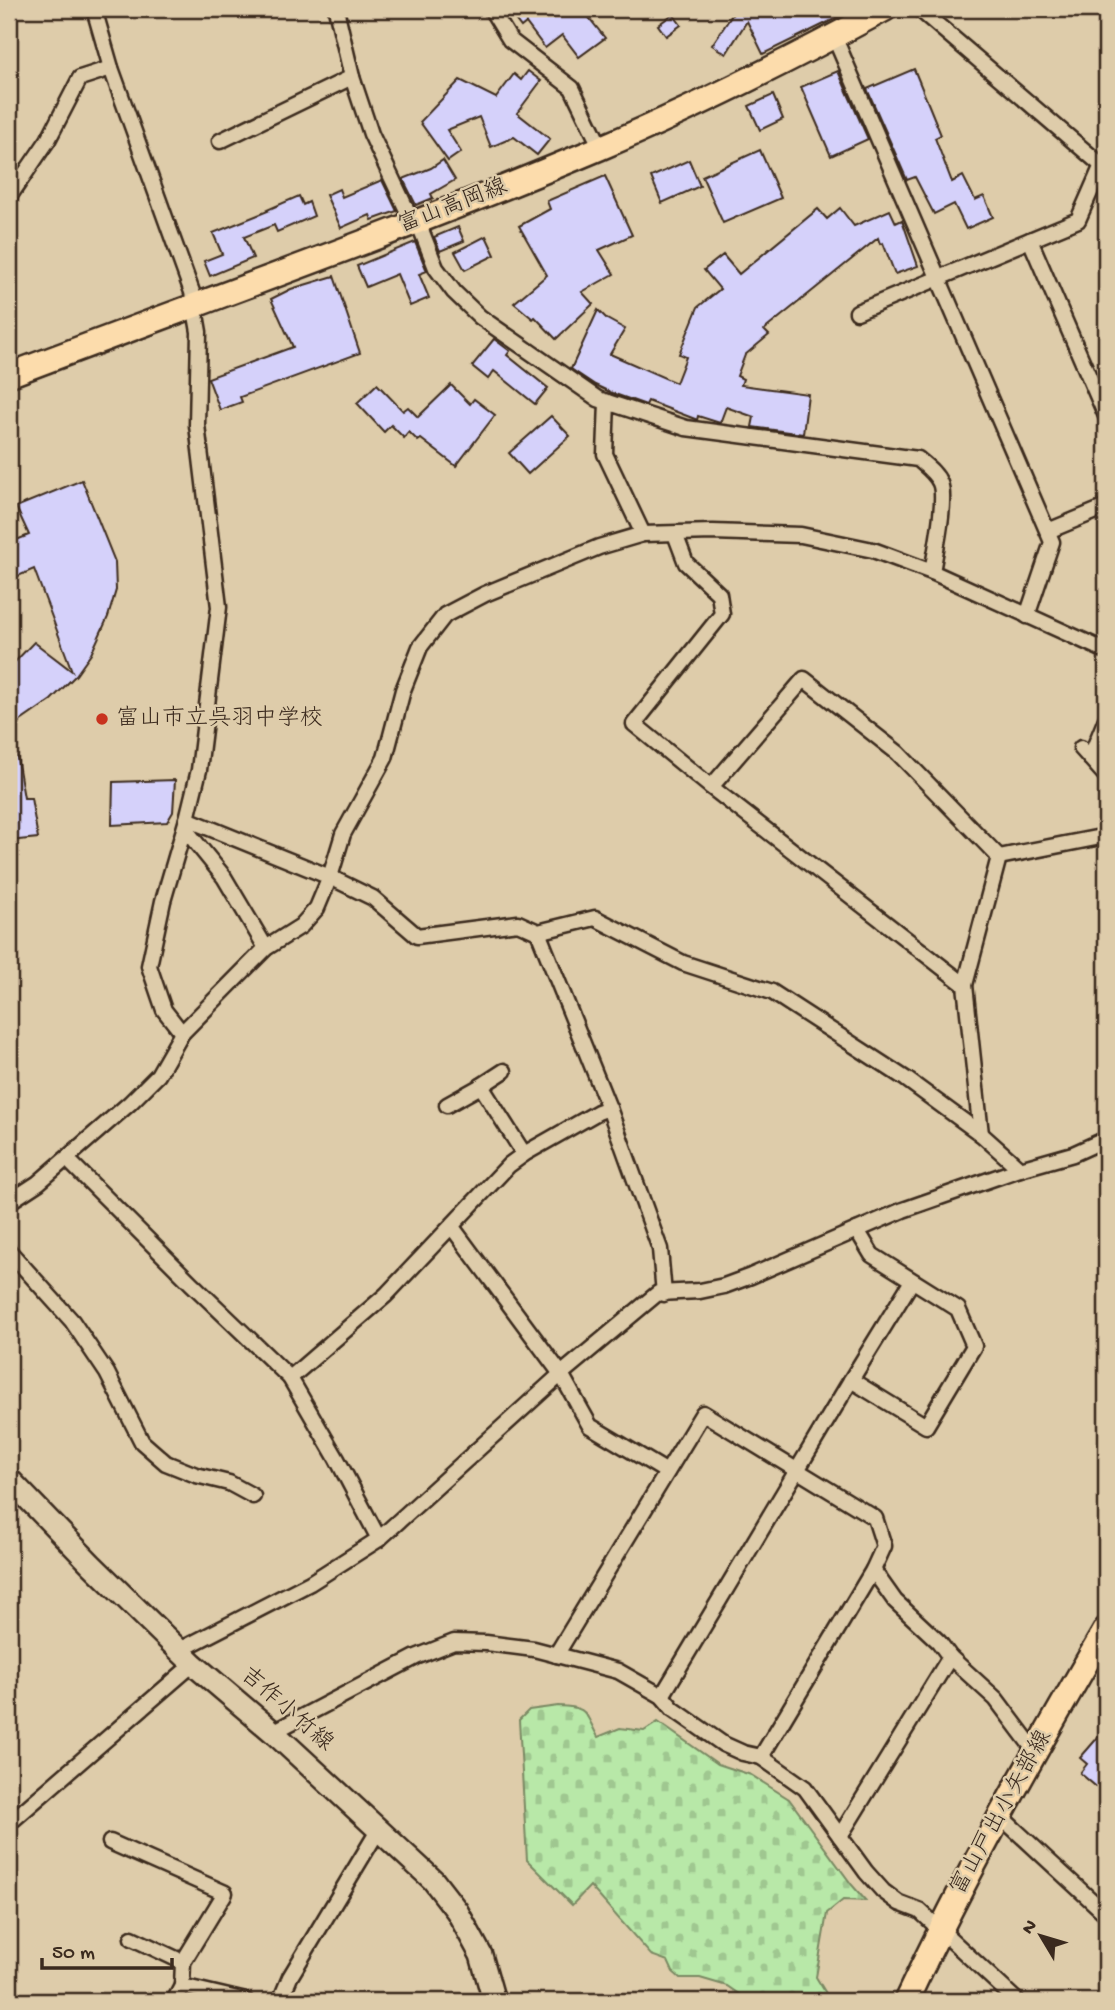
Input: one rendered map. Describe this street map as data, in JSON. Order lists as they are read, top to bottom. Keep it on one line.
{"streets":{"main road":["富山高岡線","吉作小竹線","富山戸出小矢部線"]},"places":["富山市立呉羽中学校"],"scale_bar":"50 m","north":"top left"}
